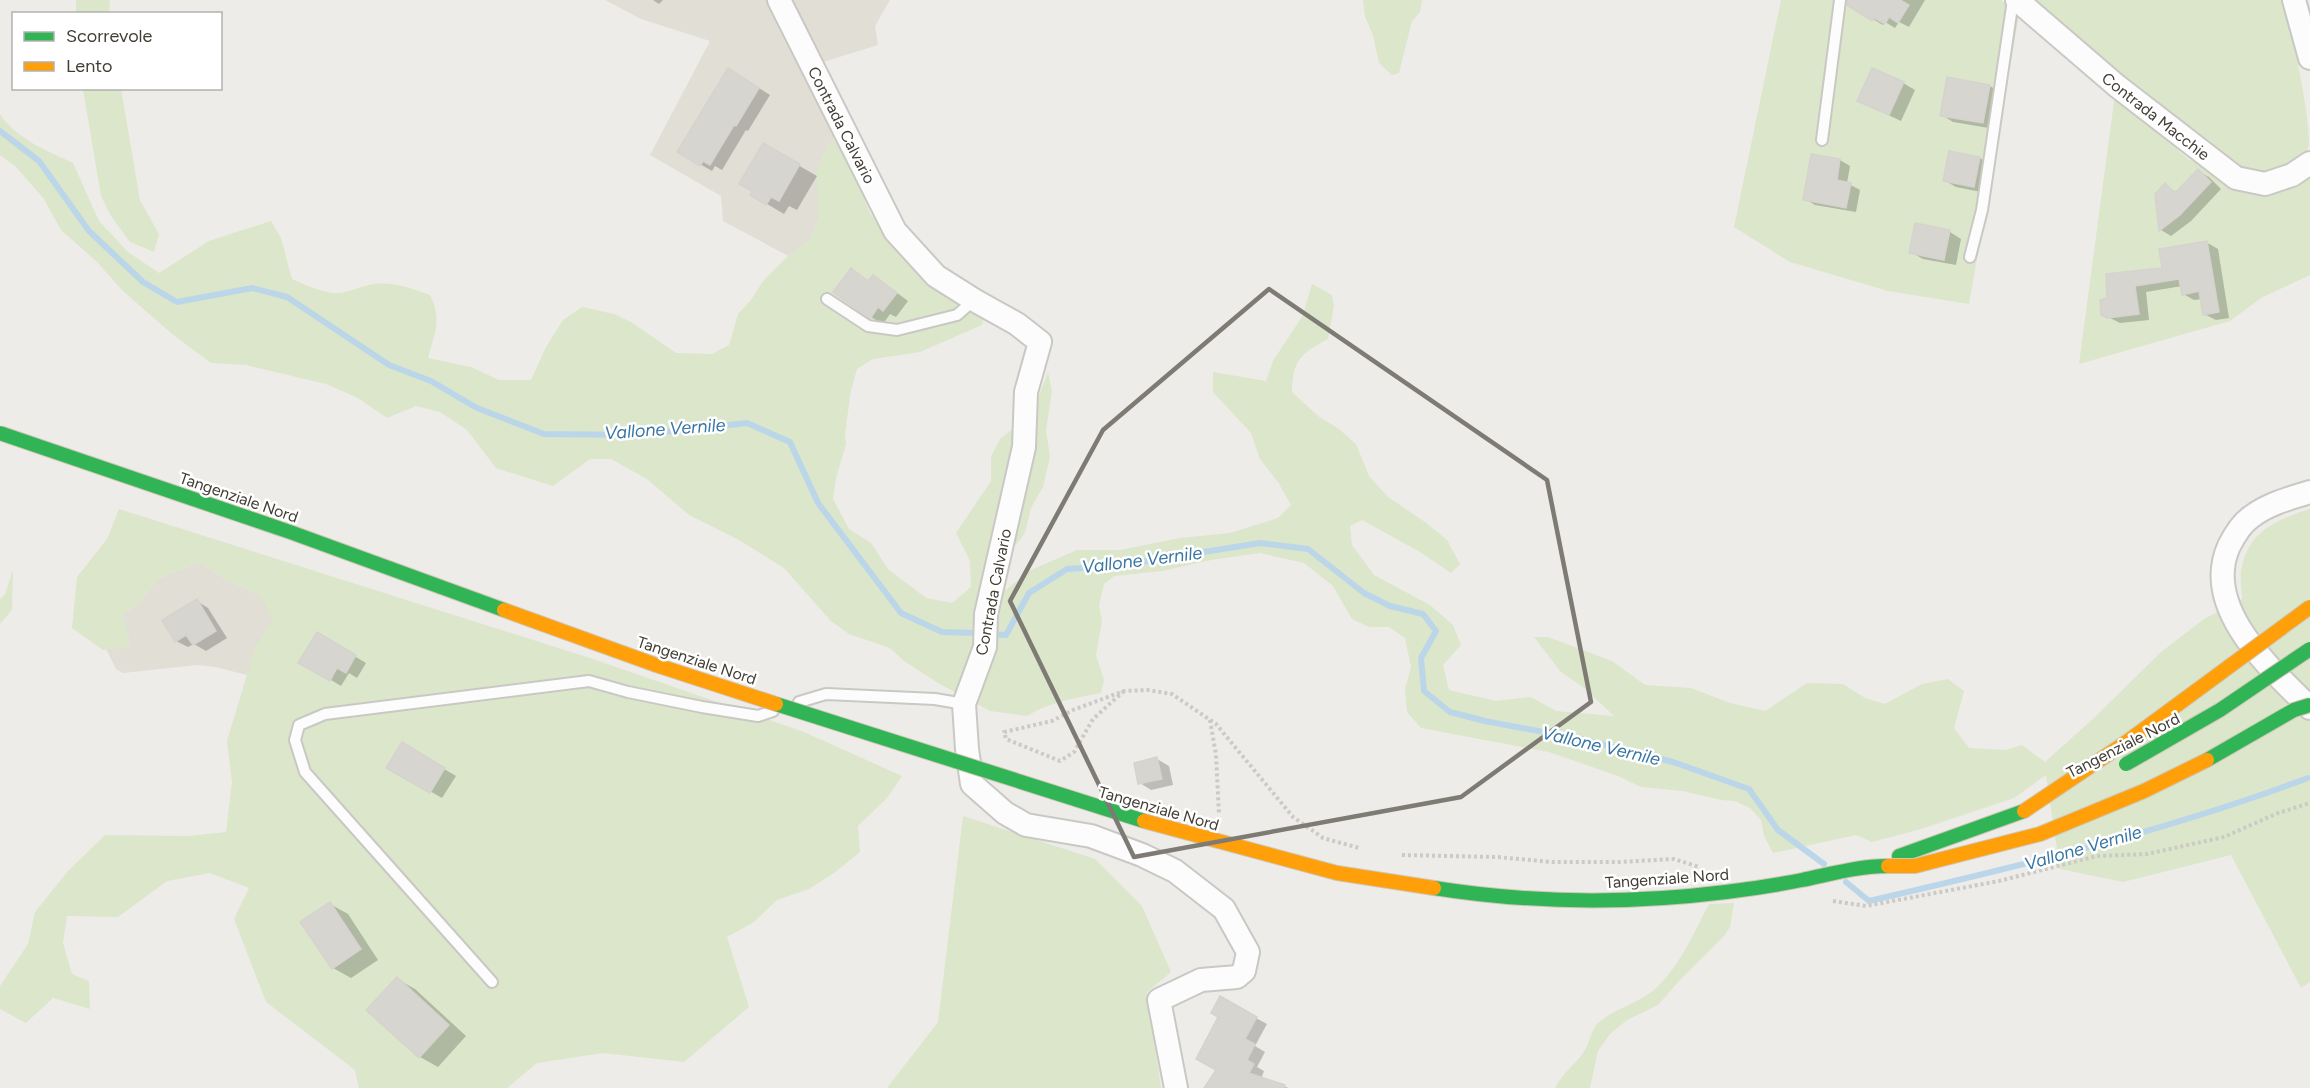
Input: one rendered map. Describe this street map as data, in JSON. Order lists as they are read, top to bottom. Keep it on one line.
{"streets":{"main road":["Tangenziale Nord"],"street":["Contrada Macchie","Contrada Calvario"]},"water":["Vallone Vernile"],"legend":["Scorrevole","Lento"]}
